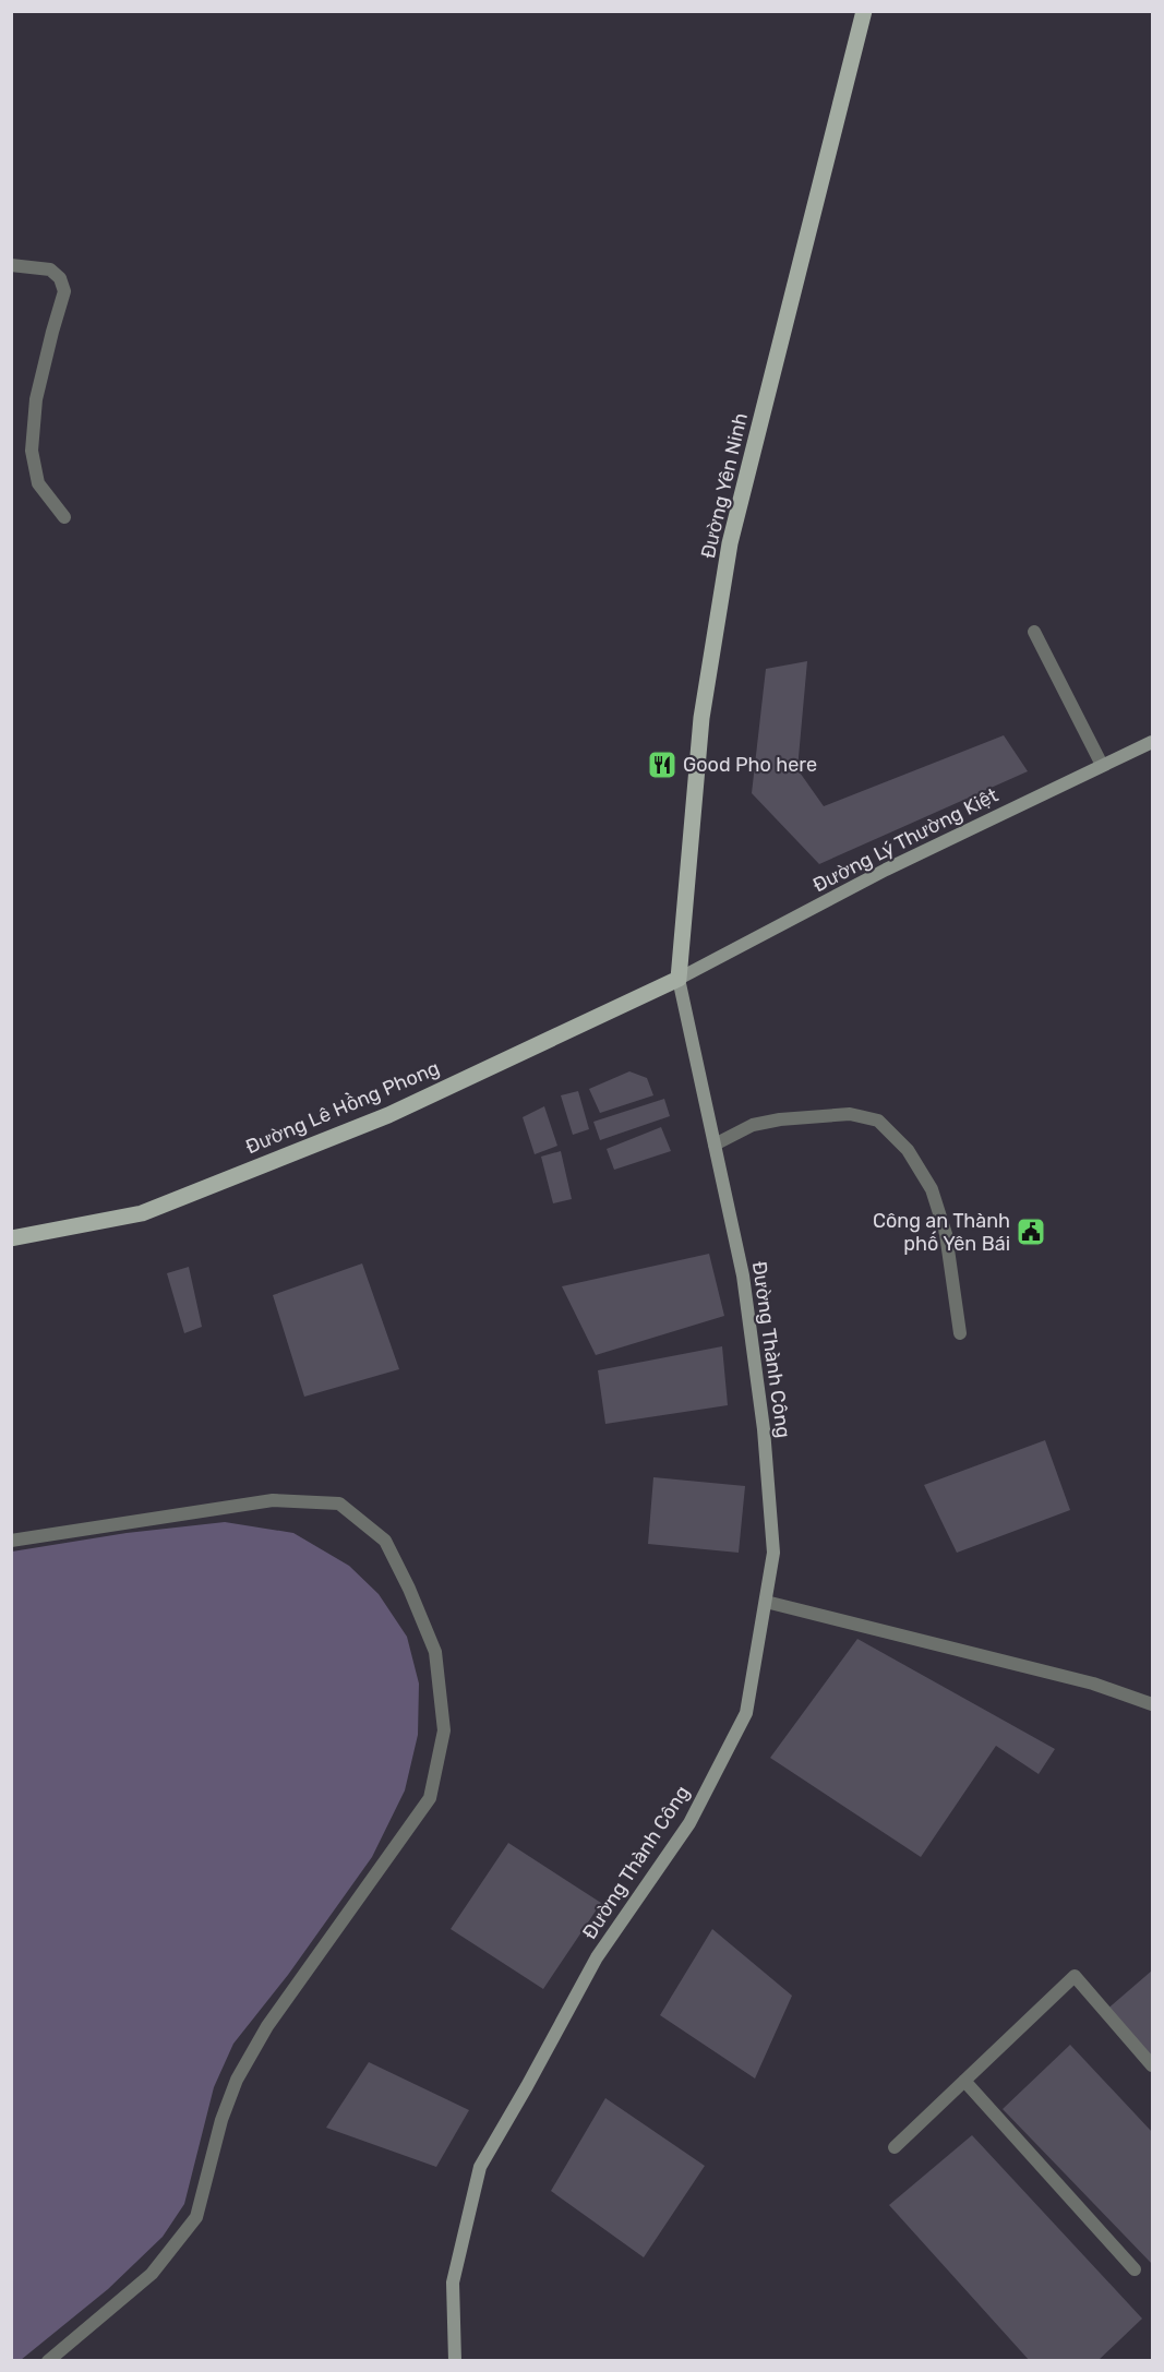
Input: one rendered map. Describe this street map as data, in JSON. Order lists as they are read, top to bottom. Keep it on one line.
{"streets":{"main road":["Đường Yên Ninh","Đường Lý Thường Kiệt","Đường Lê Hồng Phong","Đường Thành Công"]},"crossings":[["Đường Yên Ninh","Đường Lý Thường Kiệt"],["Đường Yên Ninh","Đường Lê Hồng Phong"],["Đường Yên Ninh","Đường Thành Công"],["Đường Lý Thường Kiệt","Đường Lê Hồng Phong"],["Đường Lý Thường Kiệt","Đường Thành Công"],["Đường Lê Hồng Phong","Đường Thành Công"]],"places":{"restaurant":["Good Pho here"],"public building":["Công an Thành phố Yên Bái"]}}
